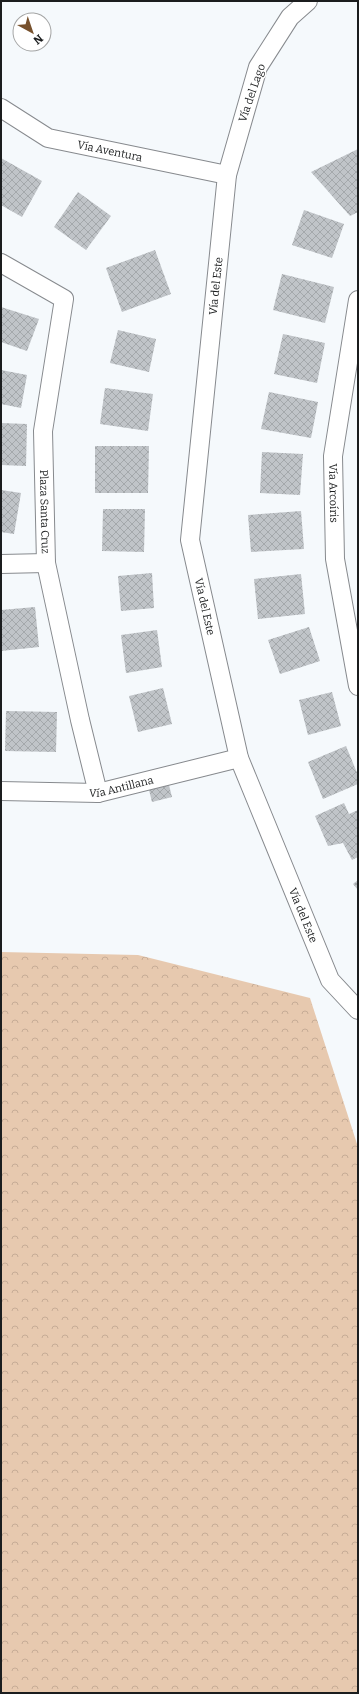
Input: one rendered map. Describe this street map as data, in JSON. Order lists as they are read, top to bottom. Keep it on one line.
{"streets":{"street":["Vía del Lago","Vía Aventura","Vía del Este","Vía Arcoíris","Plaza Santa Cruz","Vía Antillana"]},"crossings":[["Vía del Lago","Vía Aventura"],["Vía del Lago","Vía del Este"],["Vía Aventura","Vía del Este"],["Vía del Este","Vía Antillana"],["Plaza Santa Cruz","Vía Antillana"]],"north":"bottom right"}
